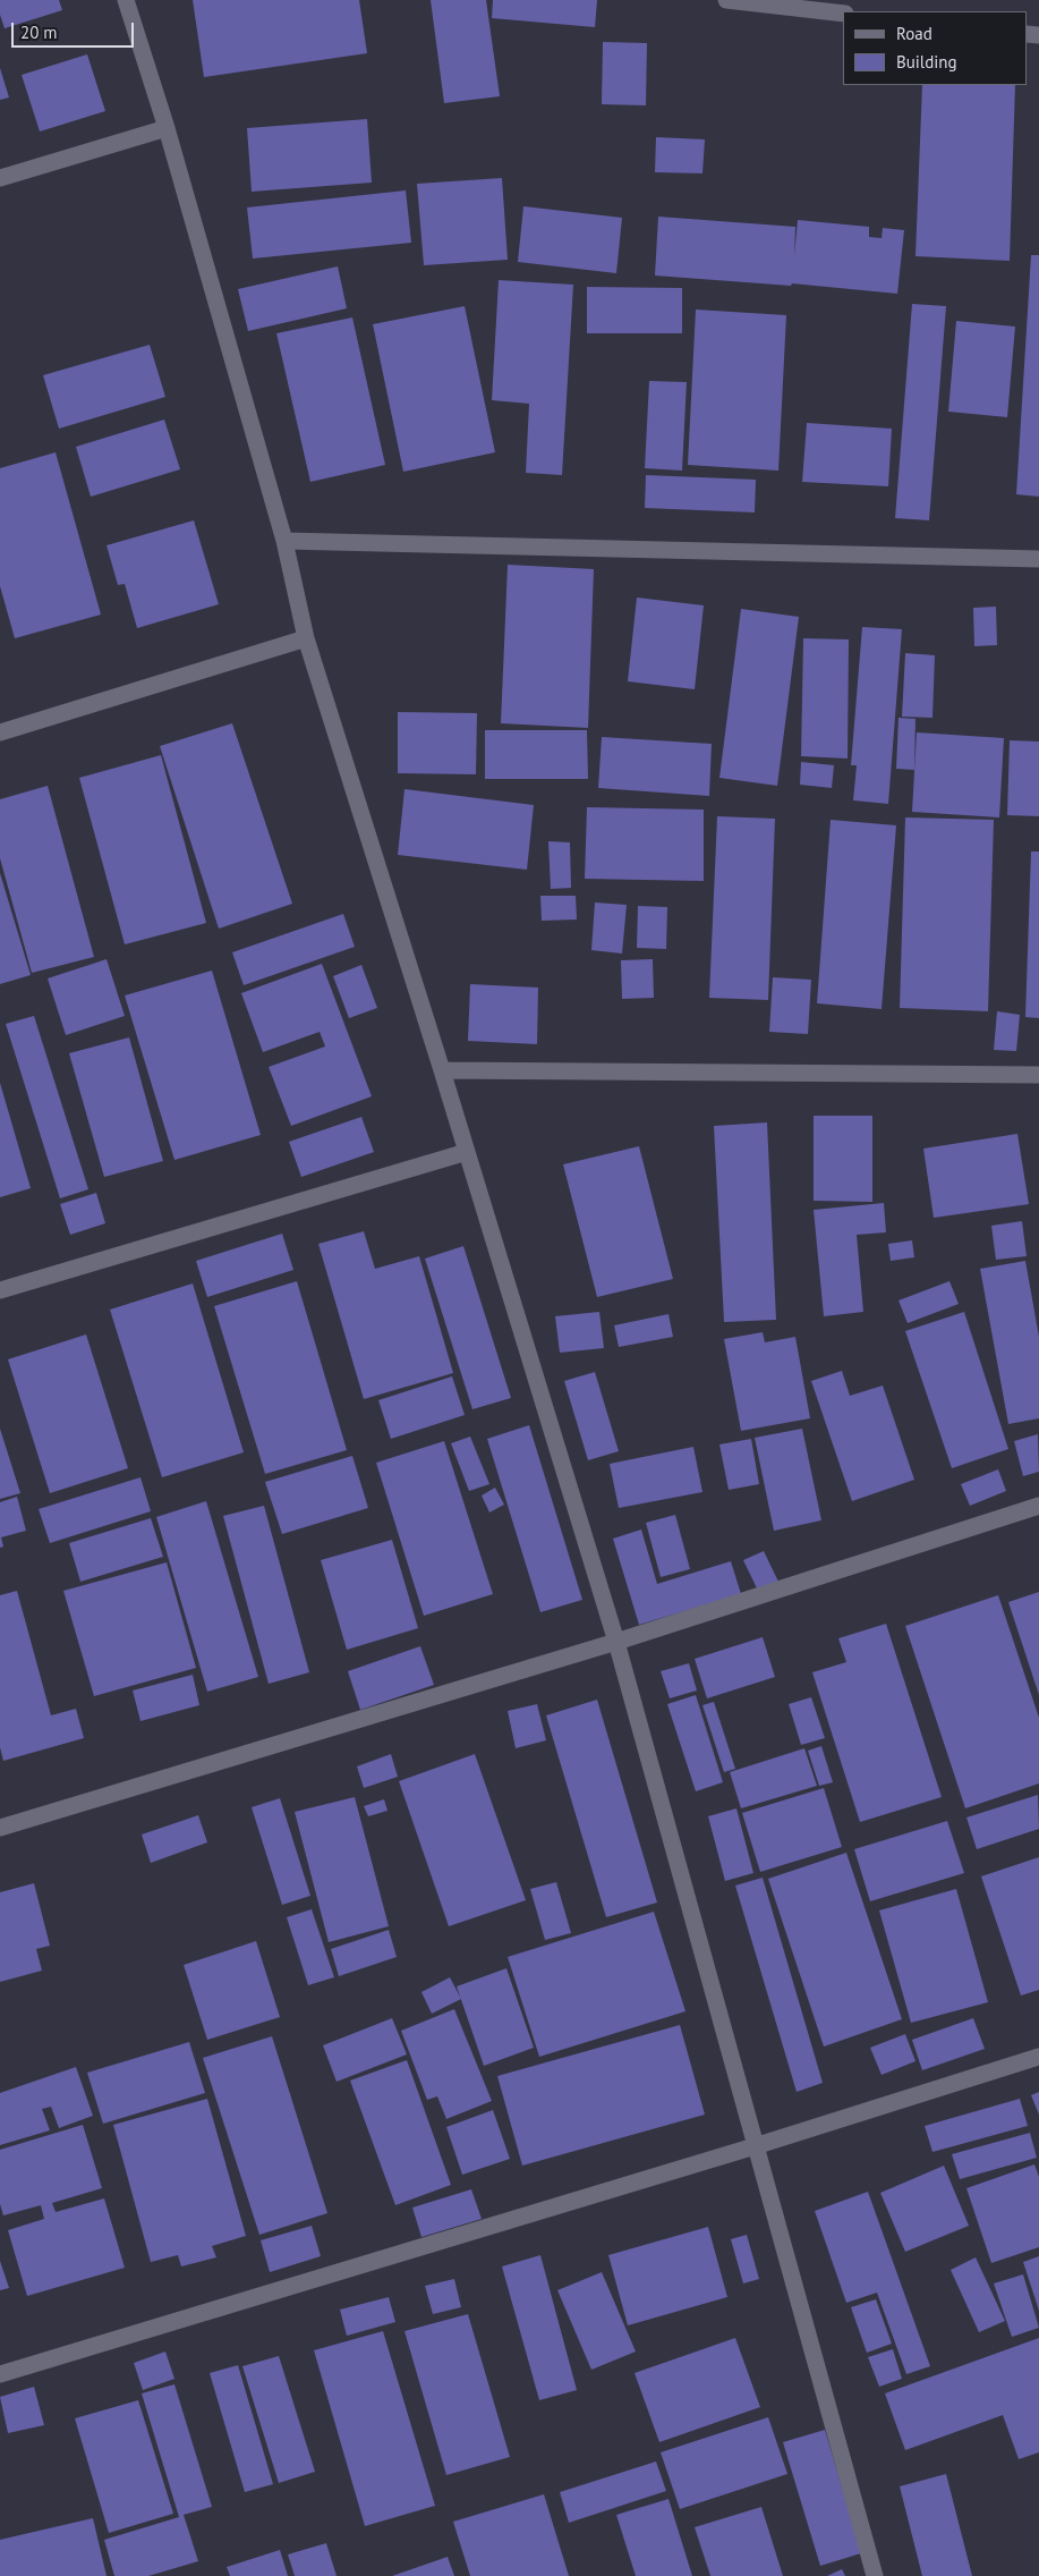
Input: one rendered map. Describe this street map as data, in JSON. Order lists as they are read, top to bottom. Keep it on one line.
{"legend":["Road","Building"],"scale_bar":"20 m"}
